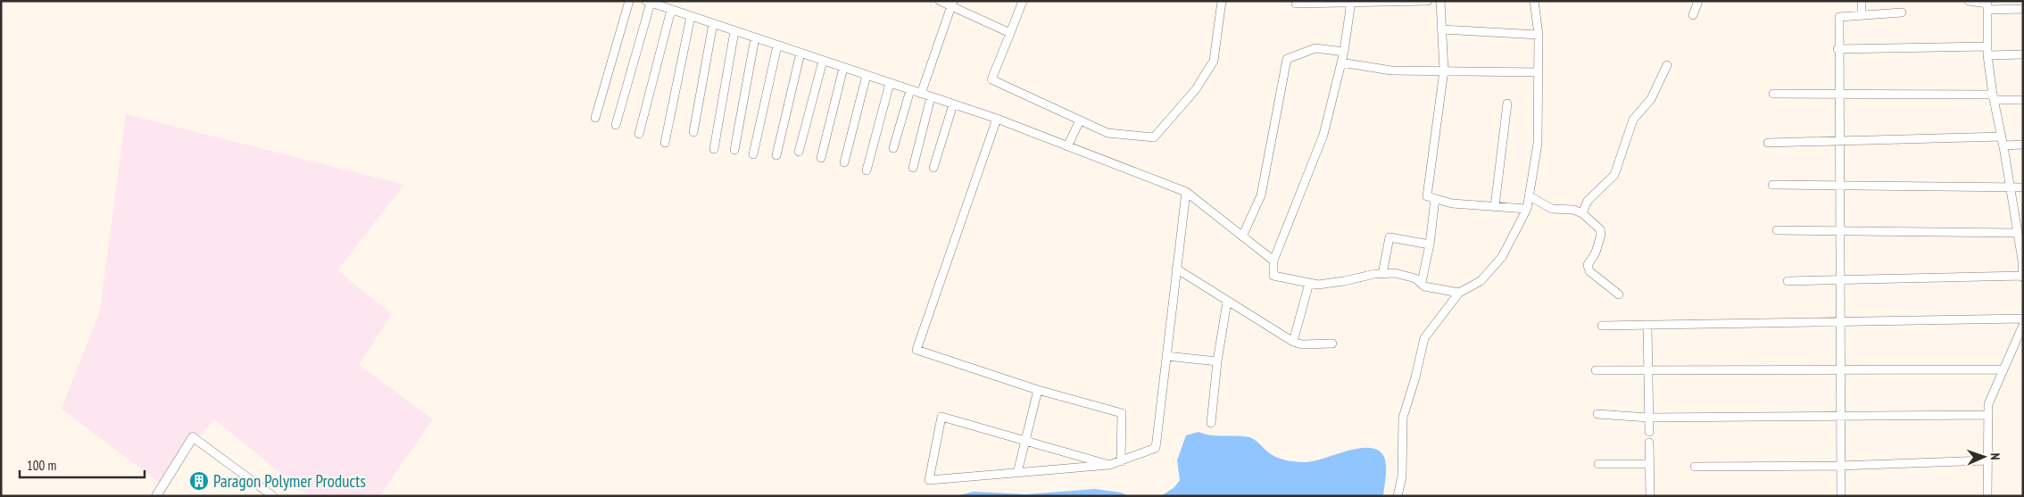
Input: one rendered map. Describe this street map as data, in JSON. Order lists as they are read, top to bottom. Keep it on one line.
{"places":{"building":["Paragon Polymer Products"]},"scale_bar":"100 m","north":"right"}
